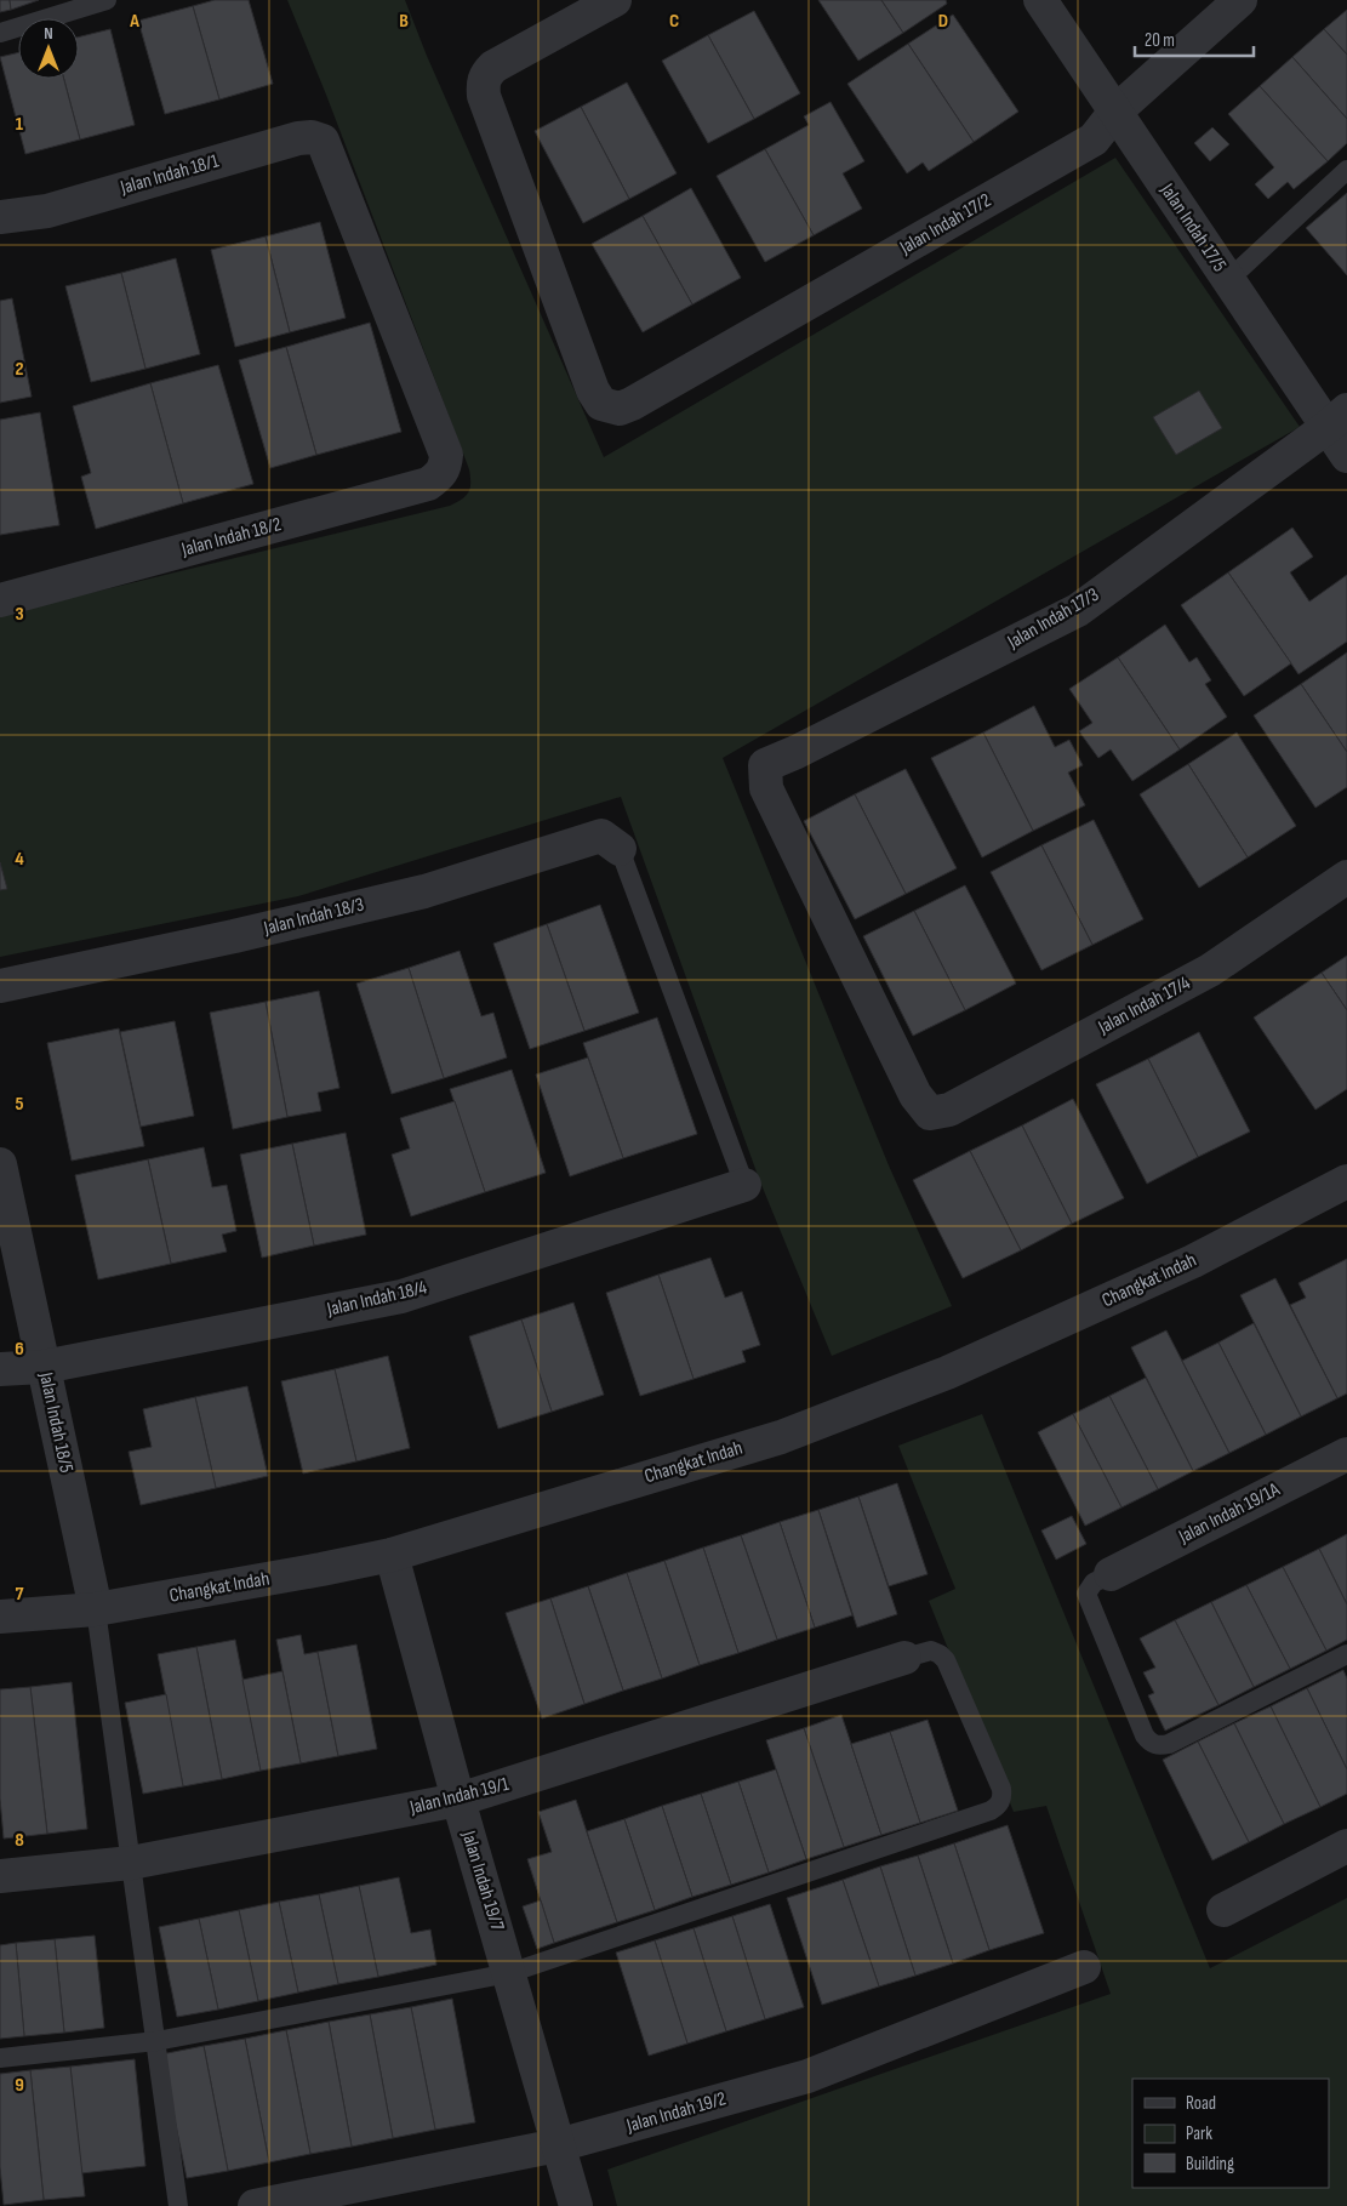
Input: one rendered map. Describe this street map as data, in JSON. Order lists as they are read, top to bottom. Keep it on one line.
{"streets":{"street":["Jalan Indah 18/1","Jalan Indah 17/2","Jalan Indah 17/5","Jalan Indah 18/2","Jalan Indah 17/3","Jalan Indah 18/3","Jalan Indah 17/4","Changkat Indah","Jalan Indah 18/4","Jalan Indah 18/5","Jalan Indah 19/1A","Jalan Indah 19/1","Jalan Indah 19/7","Jalan Indah 19/2"]},"crossings":[["Jalan Indah 18/1","Jalan Indah 18/2"],["Jalan Indah 17/2","Jalan Indah 17/5"],["Jalan Indah 17/5","Jalan Indah 17/3"],["Jalan Indah 17/3","Jalan Indah 17/4"],["Changkat Indah","Jalan Indah 18/5"],["Changkat Indah","Jalan Indah 19/7"],["Jalan Indah 18/4","Jalan Indah 18/5"],["Jalan Indah 19/1","Jalan Indah 19/7"],["Jalan Indah 19/7","Jalan Indah 19/2"]],"legend":["Road","Park","Building"],"scale_bar":"20 m","north":"top","grid":{"columns":["A","B","C","D"],"rows":["1","2","3","4","5","6","7","8","9"]}}
